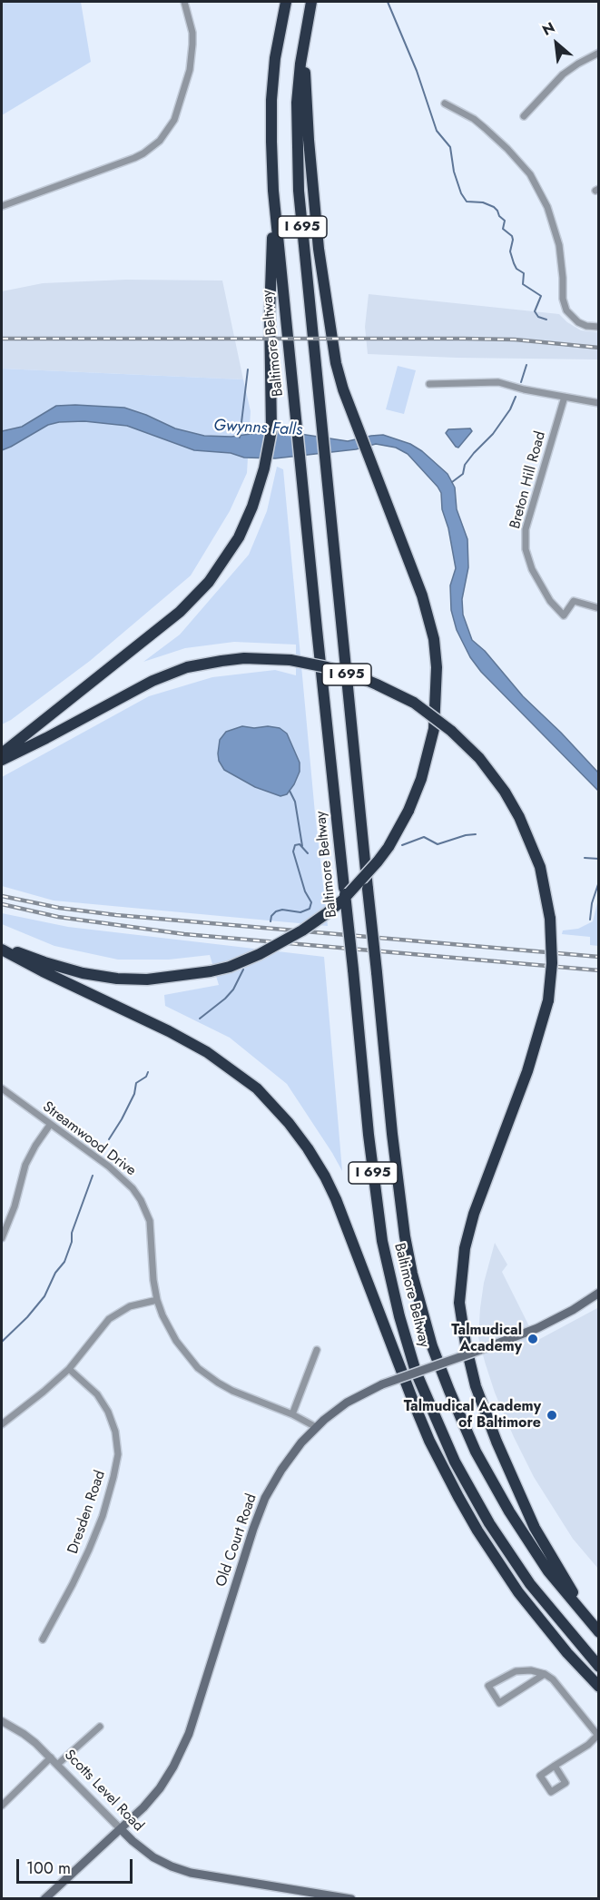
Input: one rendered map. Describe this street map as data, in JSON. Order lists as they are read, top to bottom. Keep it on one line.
{"streets":{"highway":["I 695","Baltimore Beltway"],"main road":["Old Court Road","Scotts Level Road"],"street":["Breton Hill Road","Streamwood Drive","Dresden Road"]},"crossings":[["Streamwood Drive","Old Court Road"],["Old Court Road","Scotts Level Road"]],"water":["Gwynns Falls"],"places":["Talmudical Academy","Talmudical Academy of Baltimore"],"scale_bar":"100 m","north":"top left"}
